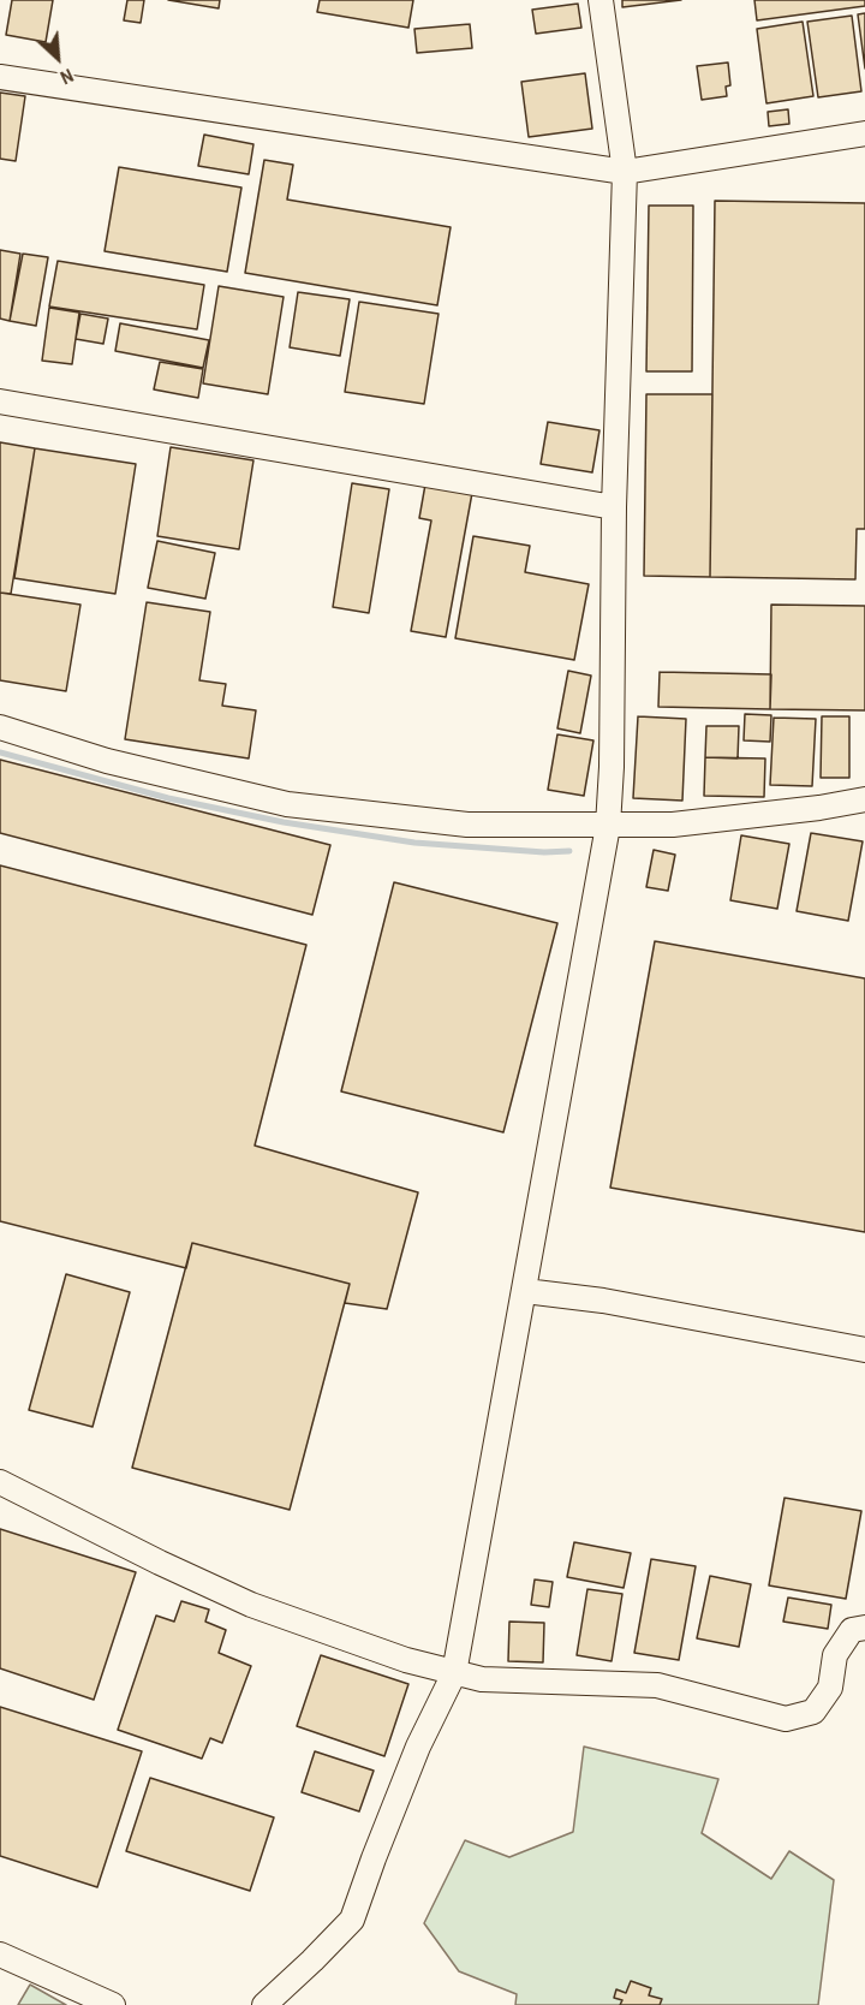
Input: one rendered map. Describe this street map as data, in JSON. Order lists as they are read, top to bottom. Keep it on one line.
{"north":"bottom right"}
